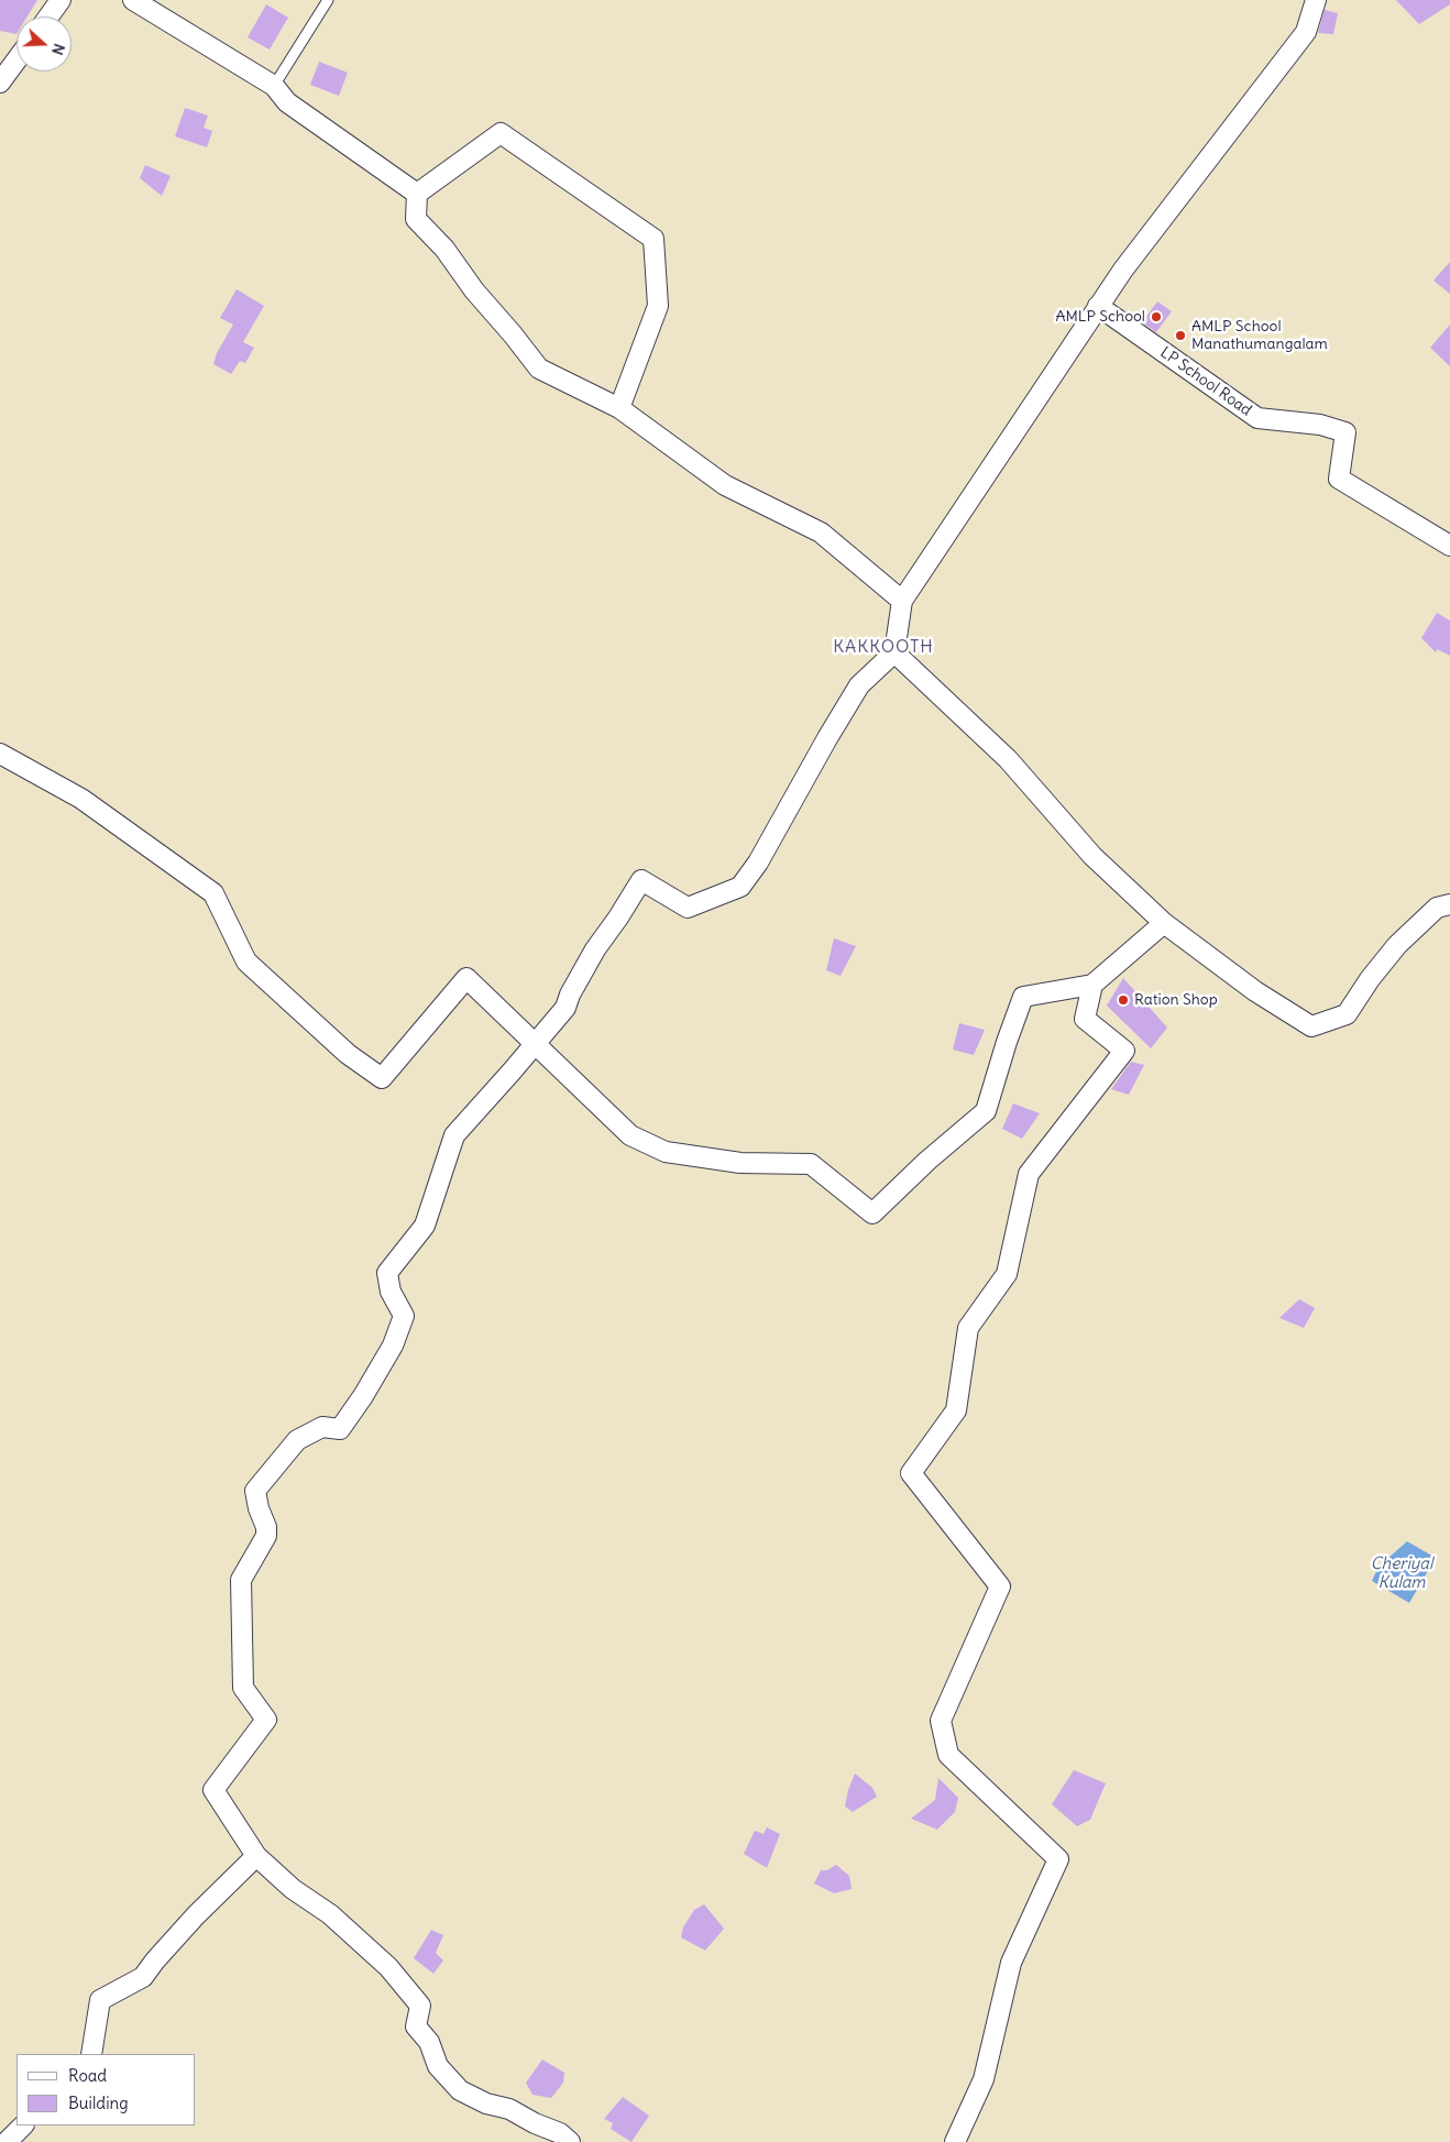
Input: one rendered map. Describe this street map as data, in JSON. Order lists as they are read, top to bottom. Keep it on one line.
{"streets":{"street":["LP School Road"]},"districts":["KAKKOOTH"],"water":["Cheriyal Kulam"],"places":["AMLP School","AMLP School Manathumangalam","Ration Shop"],"legend":["Road","Building"],"north":"right"}
